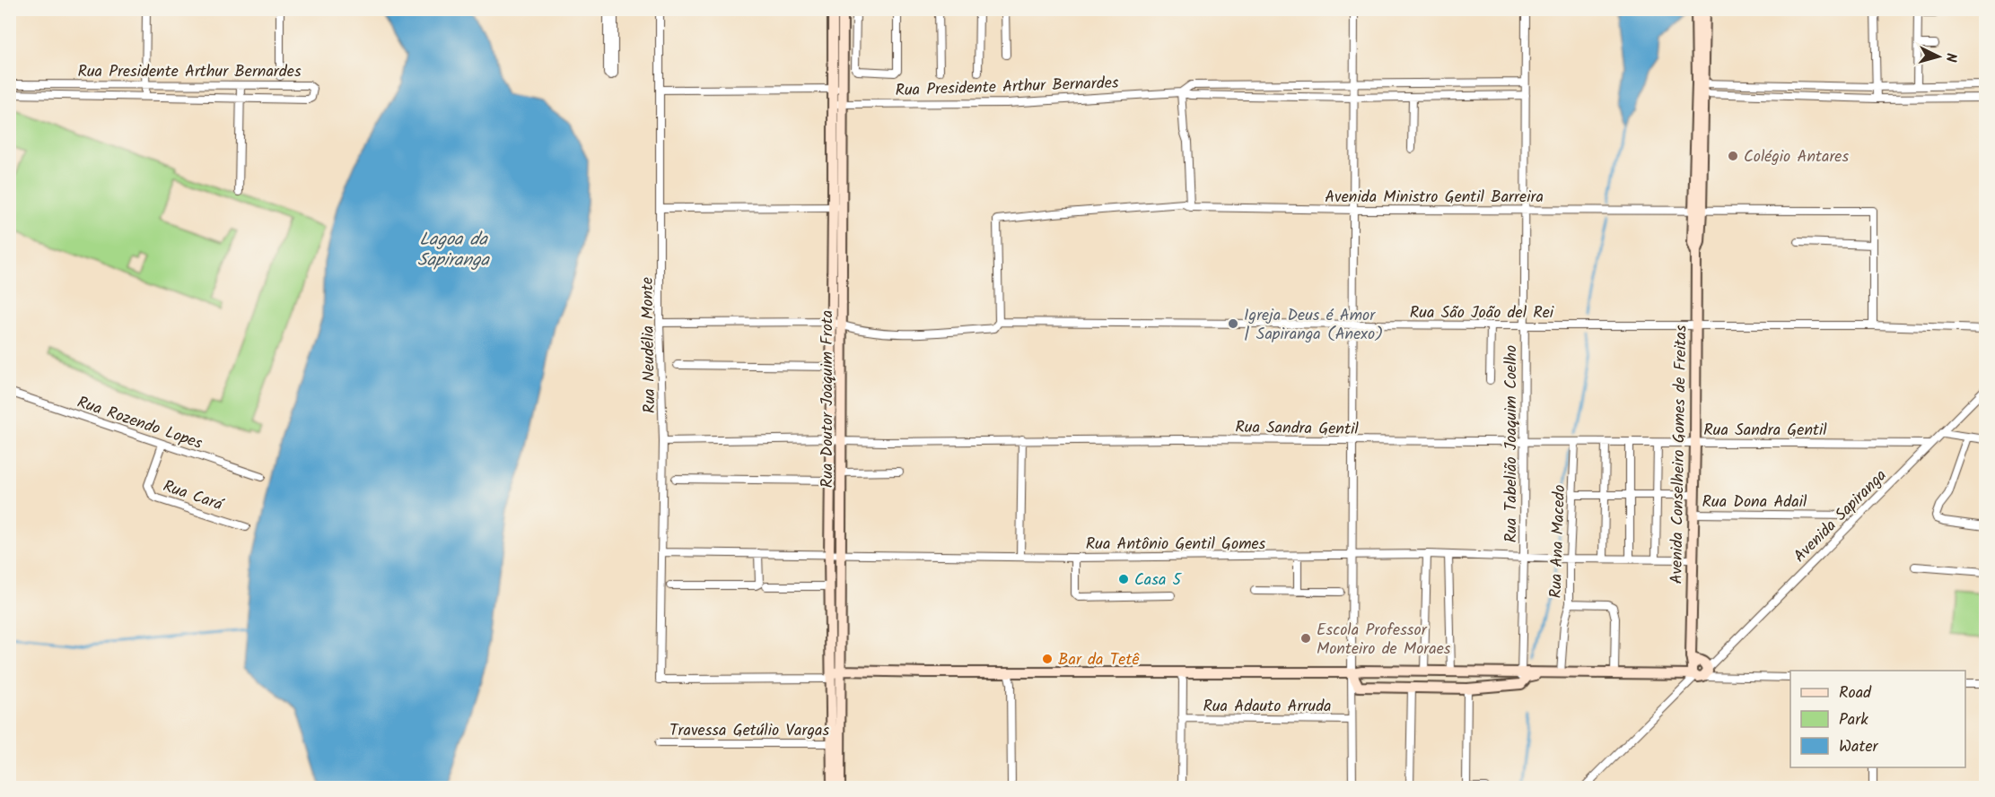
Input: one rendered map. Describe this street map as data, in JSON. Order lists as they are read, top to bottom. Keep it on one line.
{"streets":{"street":["Rua Presidente Arthur Bernardes","Avenida Ministro Gentil Barreira","Rua São João del Rei","Rua Neudélia Monte","Rua Doutor Joaquim Frota","Rua Rozendo Lopes","Rua Sandra Gentil","Rua Tabelião Joaquim Coelho","Avenida Conselheiro Gomes de Freitas","Rua Cará","Rua Dona Adail","Avenida Sapiranga","Rua Ana Macedo","Rua Antônio Gentil Gomes","Rua Adauto Arruda","Travessa Getúlio Vargas"]},"crossings":[["Rua Presidente Arthur Bernardes","Rua Doutor Joaquim Frota"],["Rua Presidente Arthur Bernardes","Rua Tabelião Joaquim Coelho"],["Avenida Ministro Gentil Barreira","Rua São João del Rei"],["Avenida Ministro Gentil Barreira","Rua Tabelião Joaquim Coelho"],["Avenida Ministro Gentil Barreira","Avenida Conselheiro Gomes de Freitas"],["Rua São João del Rei","Rua Neudélia Monte"],["Rua São João del Rei","Rua Doutor Joaquim Frota"],["Rua São João del Rei","Rua Tabelião Joaquim Coelho"],["Rua São João del Rei","Avenida Conselheiro Gomes de Freitas"],["Rua Neudélia Monte","Rua Doutor Joaquim Frota"],["Rua Neudélia Monte","Rua Sandra Gentil"],["Rua Neudélia Monte","Rua Antônio Gentil Gomes"],["Rua Doutor Joaquim Frota","Rua Sandra Gentil"],["Rua Doutor Joaquim Frota","Rua Antônio Gentil Gomes"],["Rua Doutor Joaquim Frota","Travessa Getúlio Vargas"],["Rua Rozendo Lopes","Rua Cará"],["Rua Sandra Gentil","Rua Tabelião Joaquim Coelho"],["Rua Sandra Gentil","Avenida Conselheiro Gomes de Freitas"],["Rua Sandra Gentil","Avenida Sapiranga"],["Rua Sandra Gentil","Rua Ana Macedo"],["Rua Tabelião Joaquim Coelho","Rua Antônio Gentil Gomes"],["Avenida Conselheiro Gomes de Freitas","Rua Dona Adail"],["Avenida Conselheiro Gomes de Freitas","Avenida Sapiranga"],["Avenida Conselheiro Gomes de Freitas","Rua Antônio Gentil Gomes"],["Rua Ana Macedo","Rua Antônio Gentil Gomes"]],"water":["Lagoa da Sapiranga"],"places":["Colégio Antares","Igreja Deus é Amor | Sapiranga (Anexo)","Casa 5","Escola Professor Monteiro de Moraes","Bar da Tetê"],"legend":["Road","Park","Water"],"north":"right"}
